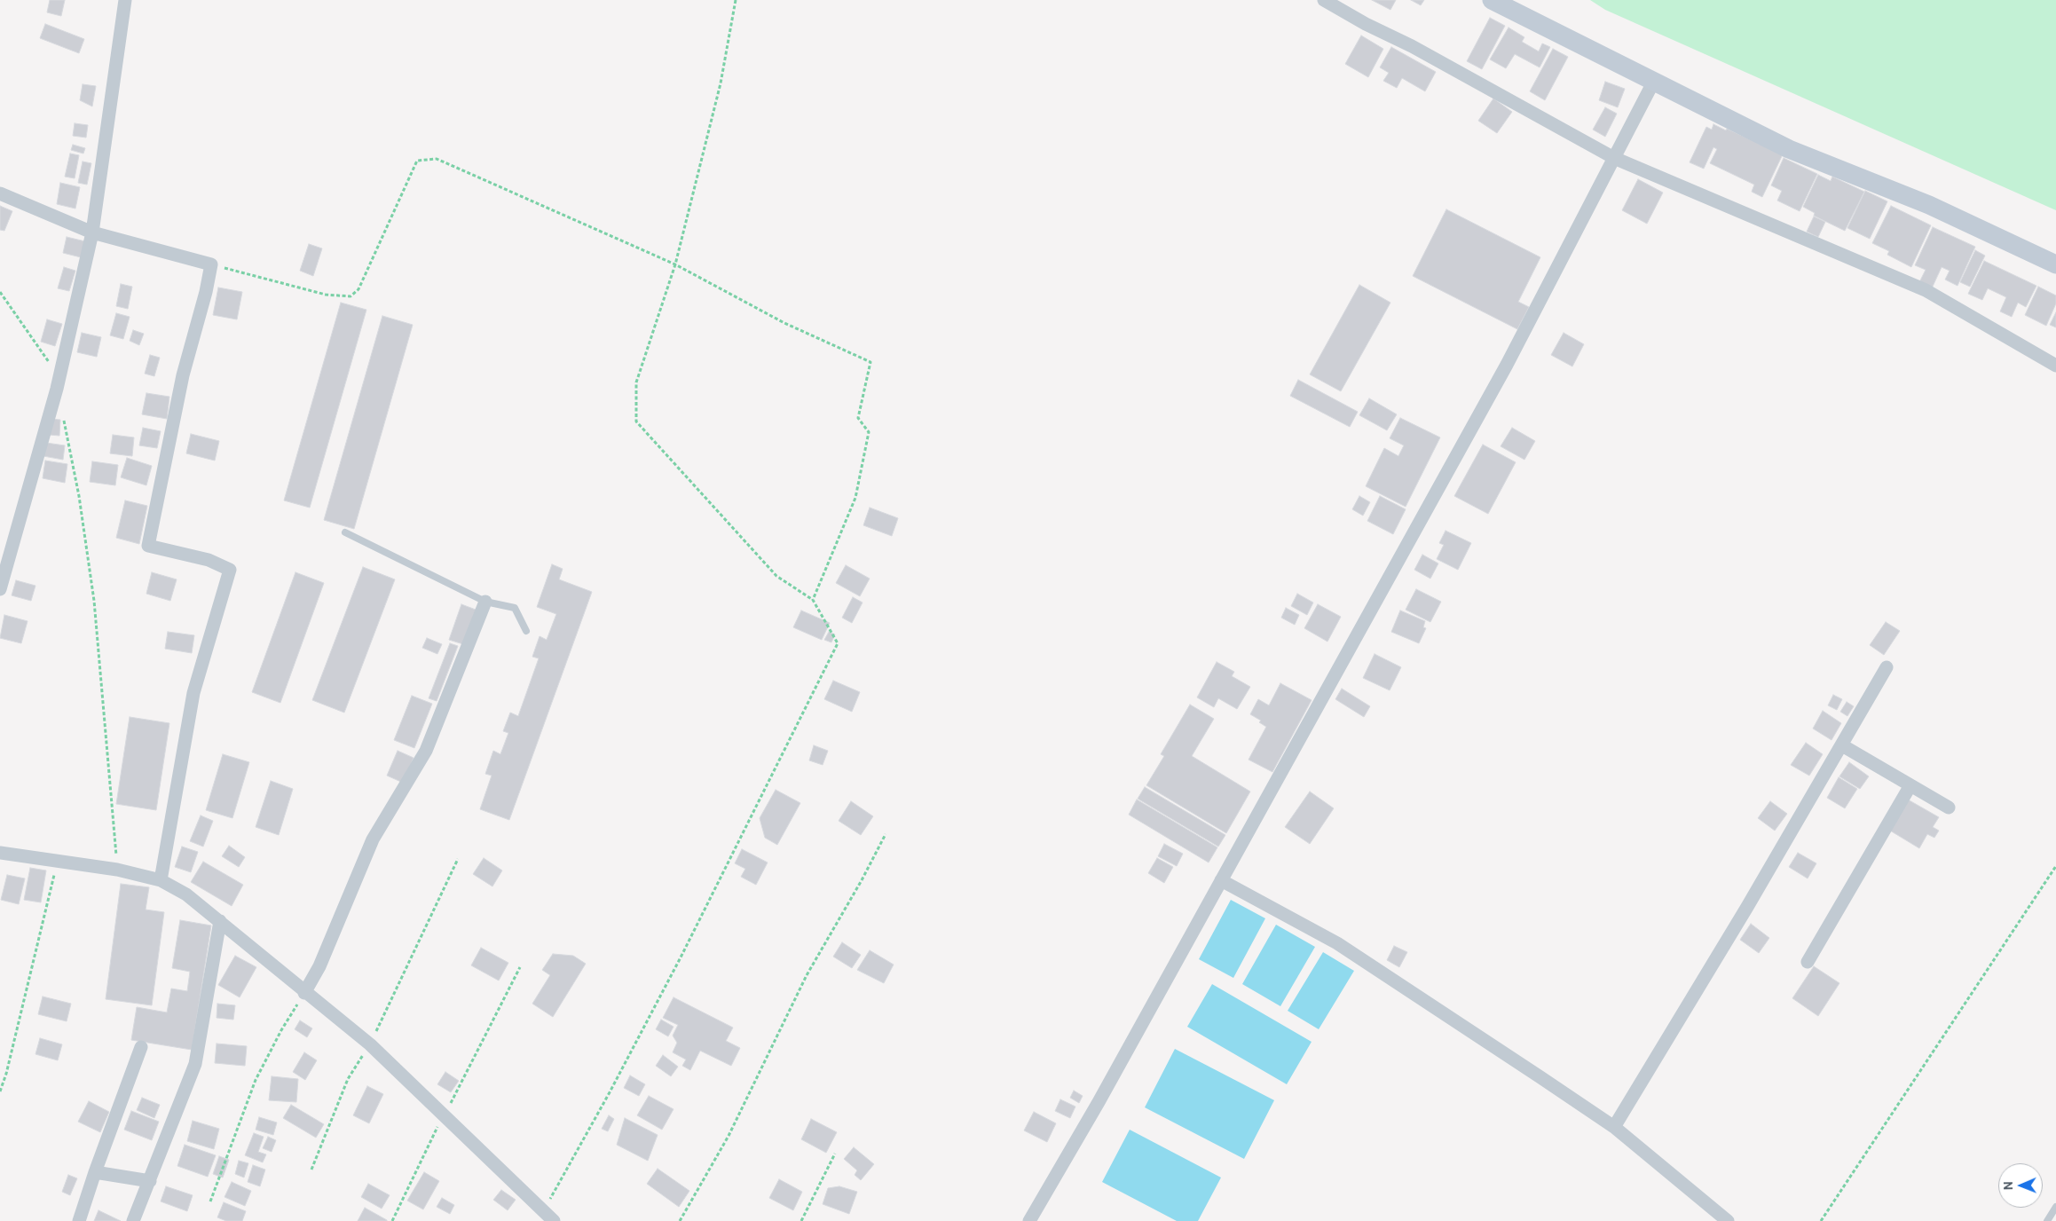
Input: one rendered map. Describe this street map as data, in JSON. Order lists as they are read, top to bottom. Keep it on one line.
{"north":"left"}
